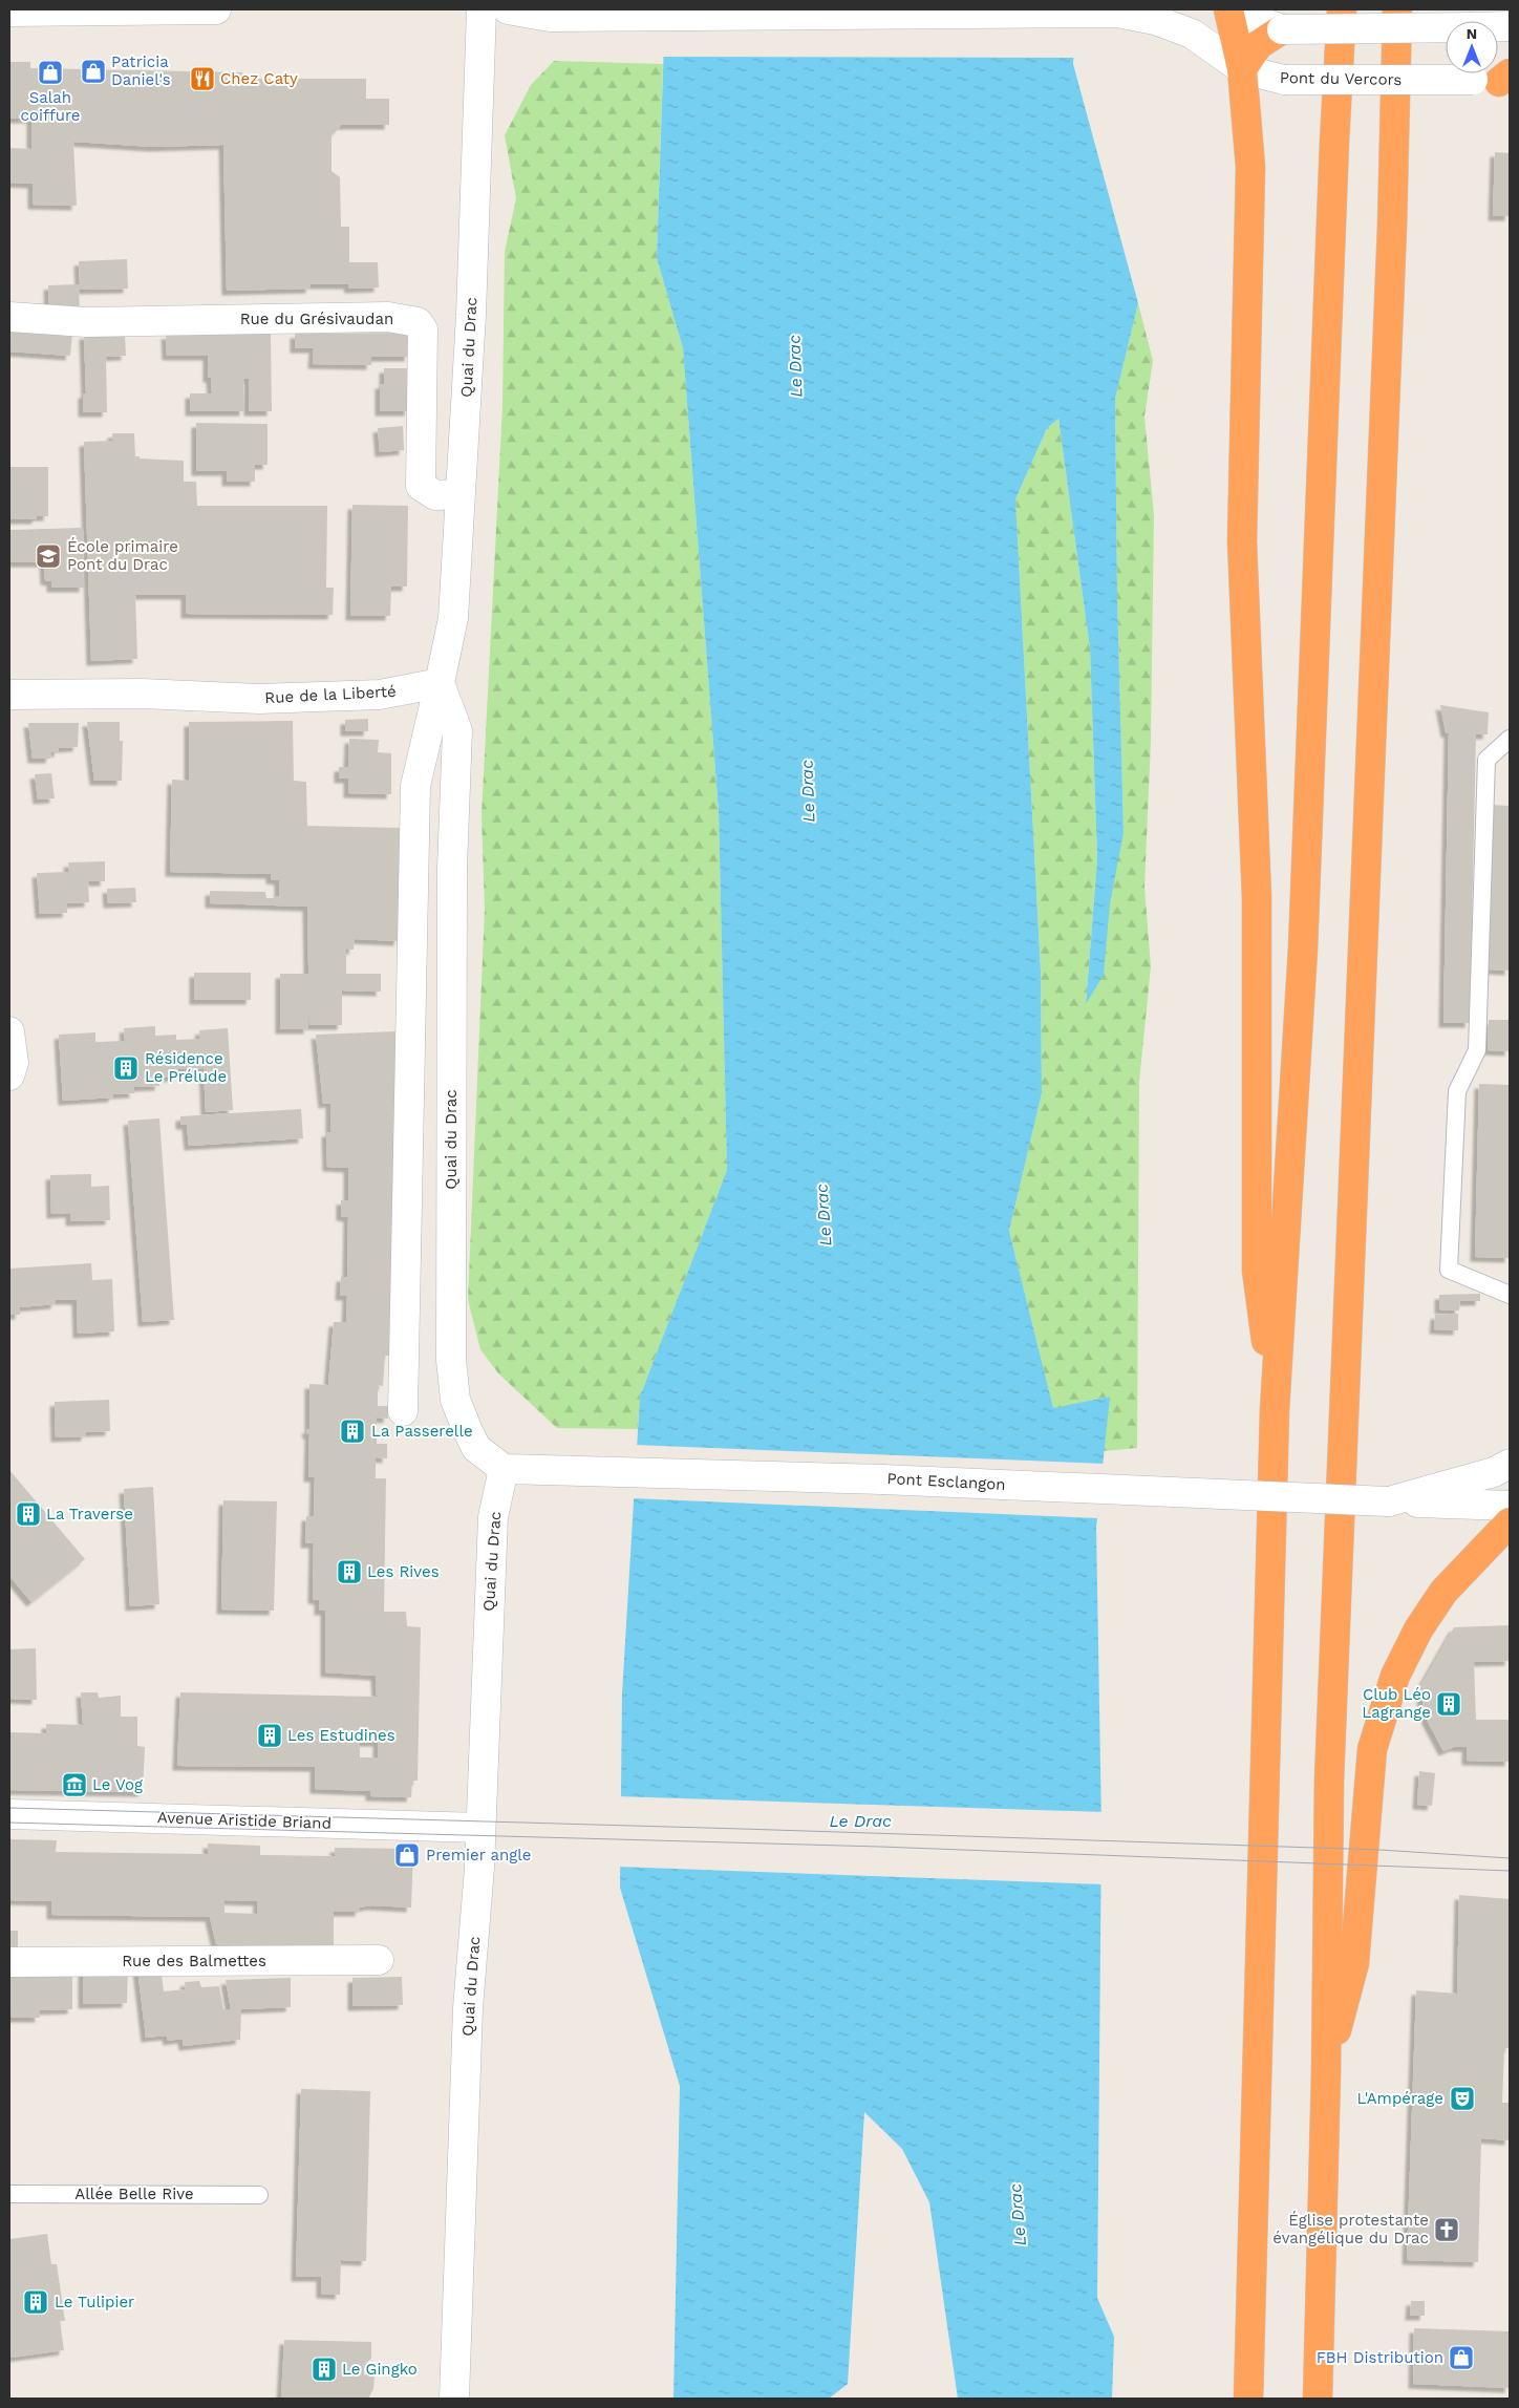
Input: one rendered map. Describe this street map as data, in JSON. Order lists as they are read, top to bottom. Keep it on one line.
{"streets":{"street":["Pont du Vercors","Rue du Grésivaudan","Quai du Drac","Rue de la Liberté","Pont Esclangon","Avenue Aristide Briand","Rue des Balmettes"],"lane":["Allée Belle Rive"]},"crossings":[["Rue du Grésivaudan","Quai du Drac"],["Quai du Drac","Rue de la Liberté"],["Quai du Drac","Pont Esclangon"],["Quai du Drac","Avenue Aristide Briand"]],"water":["Le Drac"],"places":{"shop":["Patricia Daniel's","Salah coiffure","Premier angle","FBH Distribution"],"restaurant":["Chez Caty"],"school or university":["École primaire Pont du Drac"],"building":["Résidence Le Prélude","La Passerelle","La Traverse","Les Rives","Club Léo Lagrange","Les Estudines","Le Tulipier","Le Gingko"],"museum":["Le Vog"],"theatre":["L'Ampérage"],"church":["Église protestante évangélique du Drac"]},"north":"top"}
